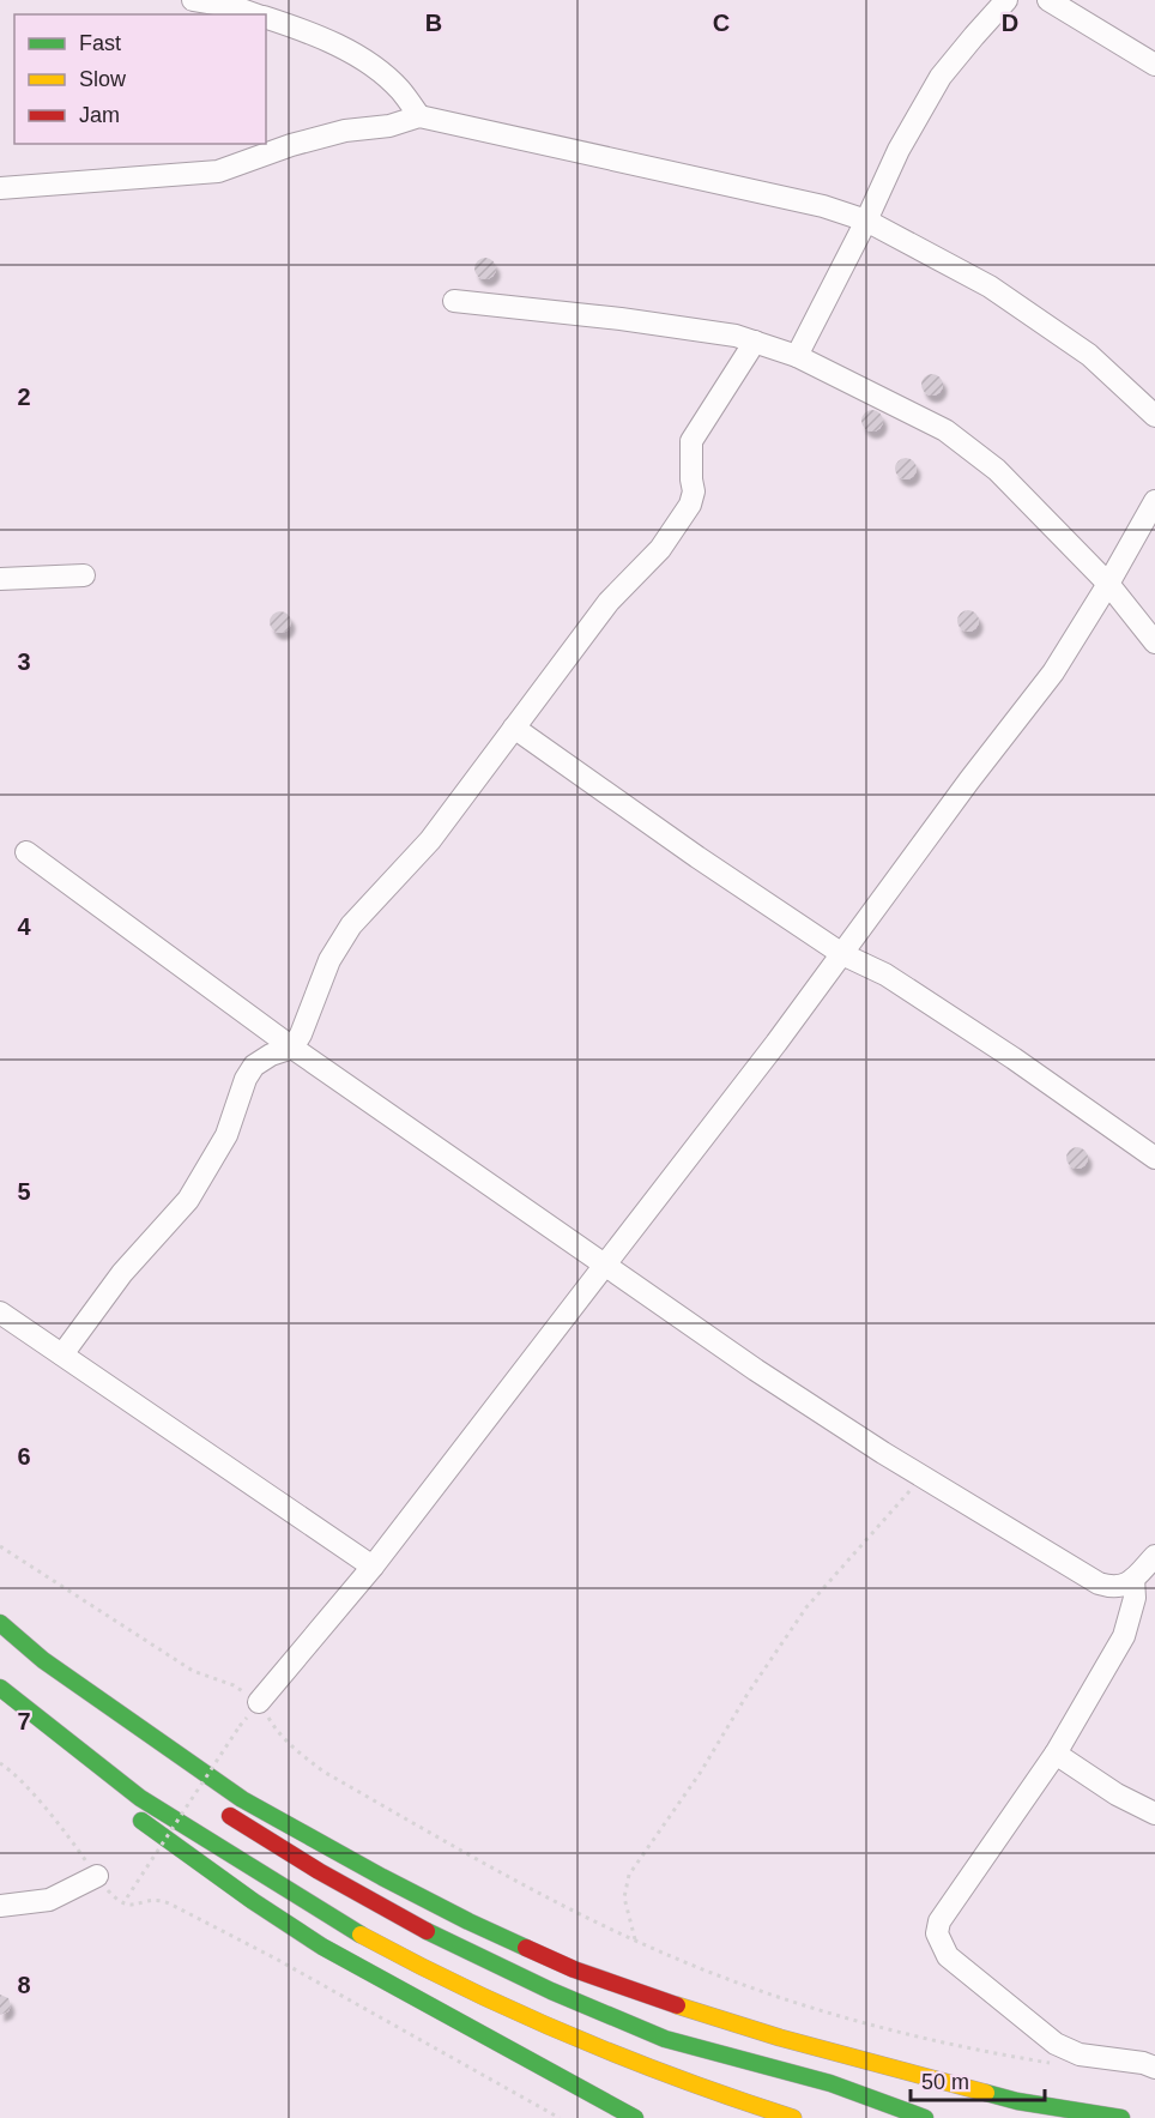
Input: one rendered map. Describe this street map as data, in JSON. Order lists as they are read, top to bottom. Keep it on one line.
{"legend":["Fast","Slow","Jam"],"scale_bar":"50 m","grid":{"columns":["B","C","D"],"rows":["2","3","4","5","6","7","8"]}}
